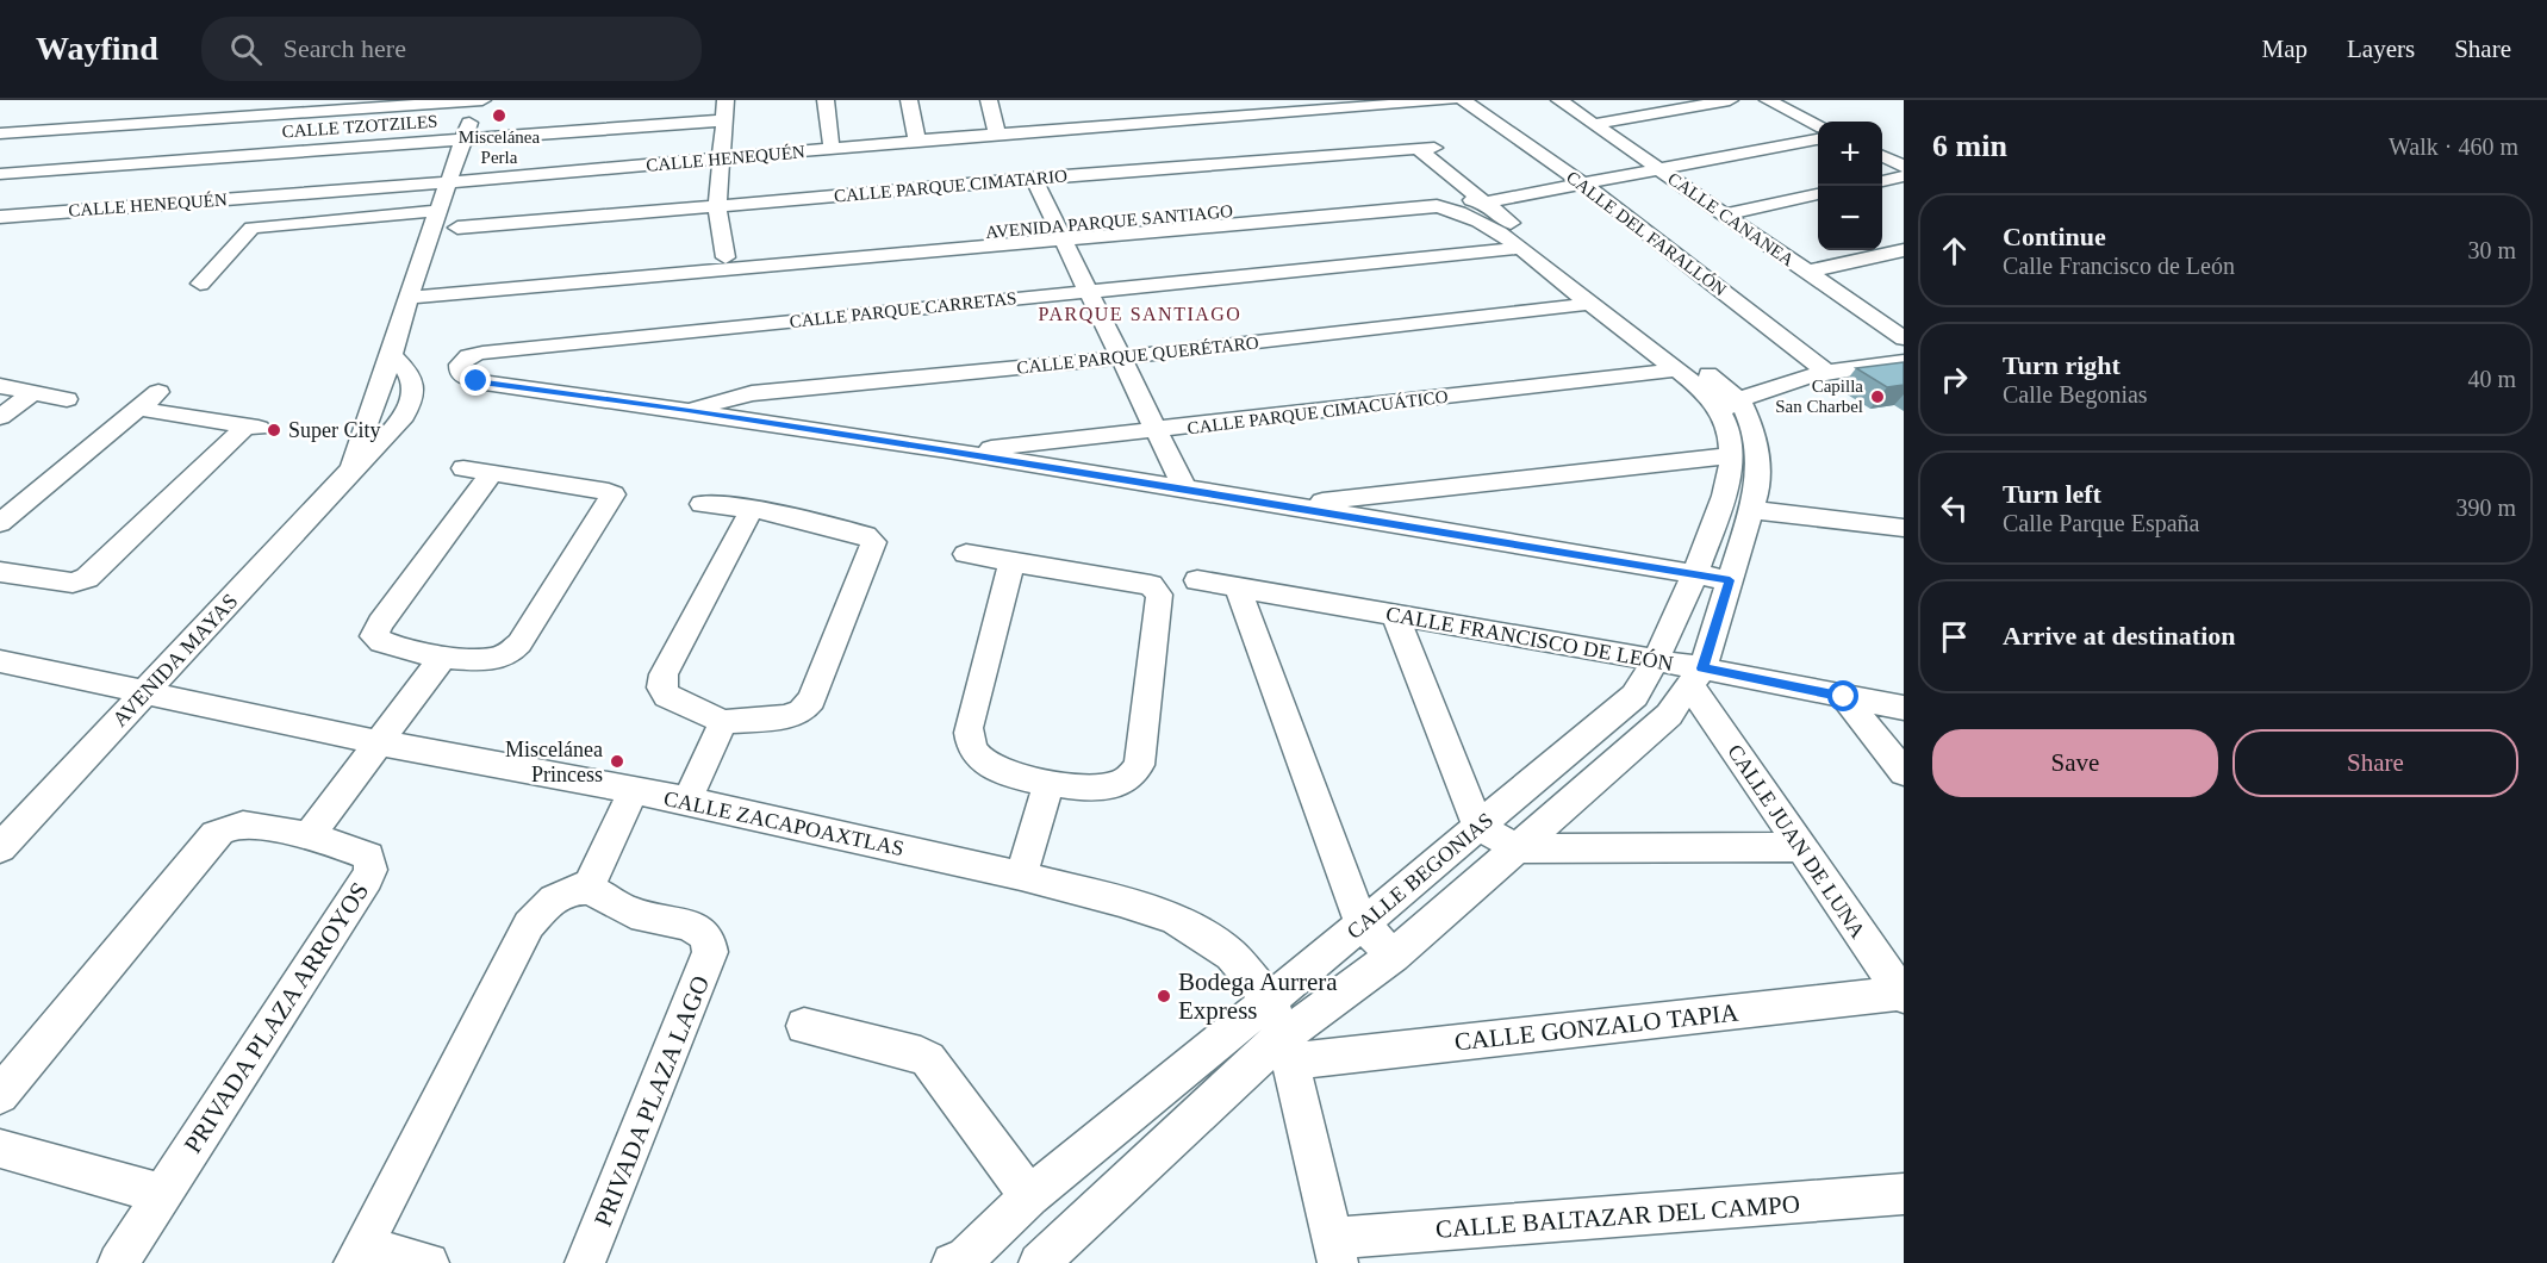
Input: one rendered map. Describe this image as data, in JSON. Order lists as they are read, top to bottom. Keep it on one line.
{"streets":{"street":["CALLE TZOTZILES","CALLE HENEQUÉN","CALLE PARQUE CIMATARIO","CALLE CANANEA","AVENIDA PARQUE SANTIAGO","CALLE DEL FARALLÓN","CALLE PARQUE CARRETAS","CALLE PARQUE QUERÉTARO","CALLE PARQUE CIMACUÁTICO","CALLE FRANCISCO DE LEÓN","AVENIDA MAYAS","CALLE ZACAPOAXTLAS","CALLE JUAN DE LUNA","CALLE BEGONIAS","PRIVADA PLAZA ARROYOS","CALLE GONZALO TAPIA","PRIVADA PLAZA LAGO","CALLE BALTAZAR DEL CAMPO"]},"crossings":[["CALLE TZOTZILES","AVENIDA MAYAS"],["CALLE HENEQUÉN","AVENIDA MAYAS"],["AVENIDA PARQUE SANTIAGO","CALLE PARQUE CARRETAS"],["AVENIDA PARQUE SANTIAGO","CALLE PARQUE QUERÉTARO"],["AVENIDA PARQUE SANTIAGO","CALLE PARQUE CIMACUÁTICO"],["AVENIDA PARQUE SANTIAGO","AVENIDA MAYAS"],["AVENIDA PARQUE SANTIAGO","CALLE BEGONIAS"],["CALLE PARQUE CARRETAS","CALLE PARQUE QUERÉTARO"],["CALLE FRANCISCO DE LEÓN","CALLE JUAN DE LUNA"],["CALLE FRANCISCO DE LEÓN","CALLE BEGONIAS"],["AVENIDA MAYAS","CALLE ZACAPOAXTLAS"],["CALLE ZACAPOAXTLAS","CALLE BEGONIAS"],["CALLE ZACAPOAXTLAS","CALLE GONZALO TAPIA"],["CALLE ZACAPOAXTLAS","CALLE BALTAZAR DEL CAMPO"],["CALLE JUAN DE LUNA","CALLE BEGONIAS"],["CALLE JUAN DE LUNA","CALLE GONZALO TAPIA"],["CALLE BEGONIAS","CALLE GONZALO TAPIA"]],"districts":["PARQUE SANTIAGO"],"places":["Miscelánea Perla","Capilla San Charbel","Super City","Miscelánea Princess","Bodega Aurrera Express"],"page":{"header":"Wayfind","search":"Search here","nav":["Map","Layers","Share"],"heading":["6 min","Walk · 460 m"],"map_buttons":["+","−"],"list":[["Continue","Calle Francisco de León","30 m"],["Turn right","Calle Begonias","40 m"],["Turn left","Calle Parque España","390 m"],"Arrive at destination"],"buttons":["Save","Share"]}}
